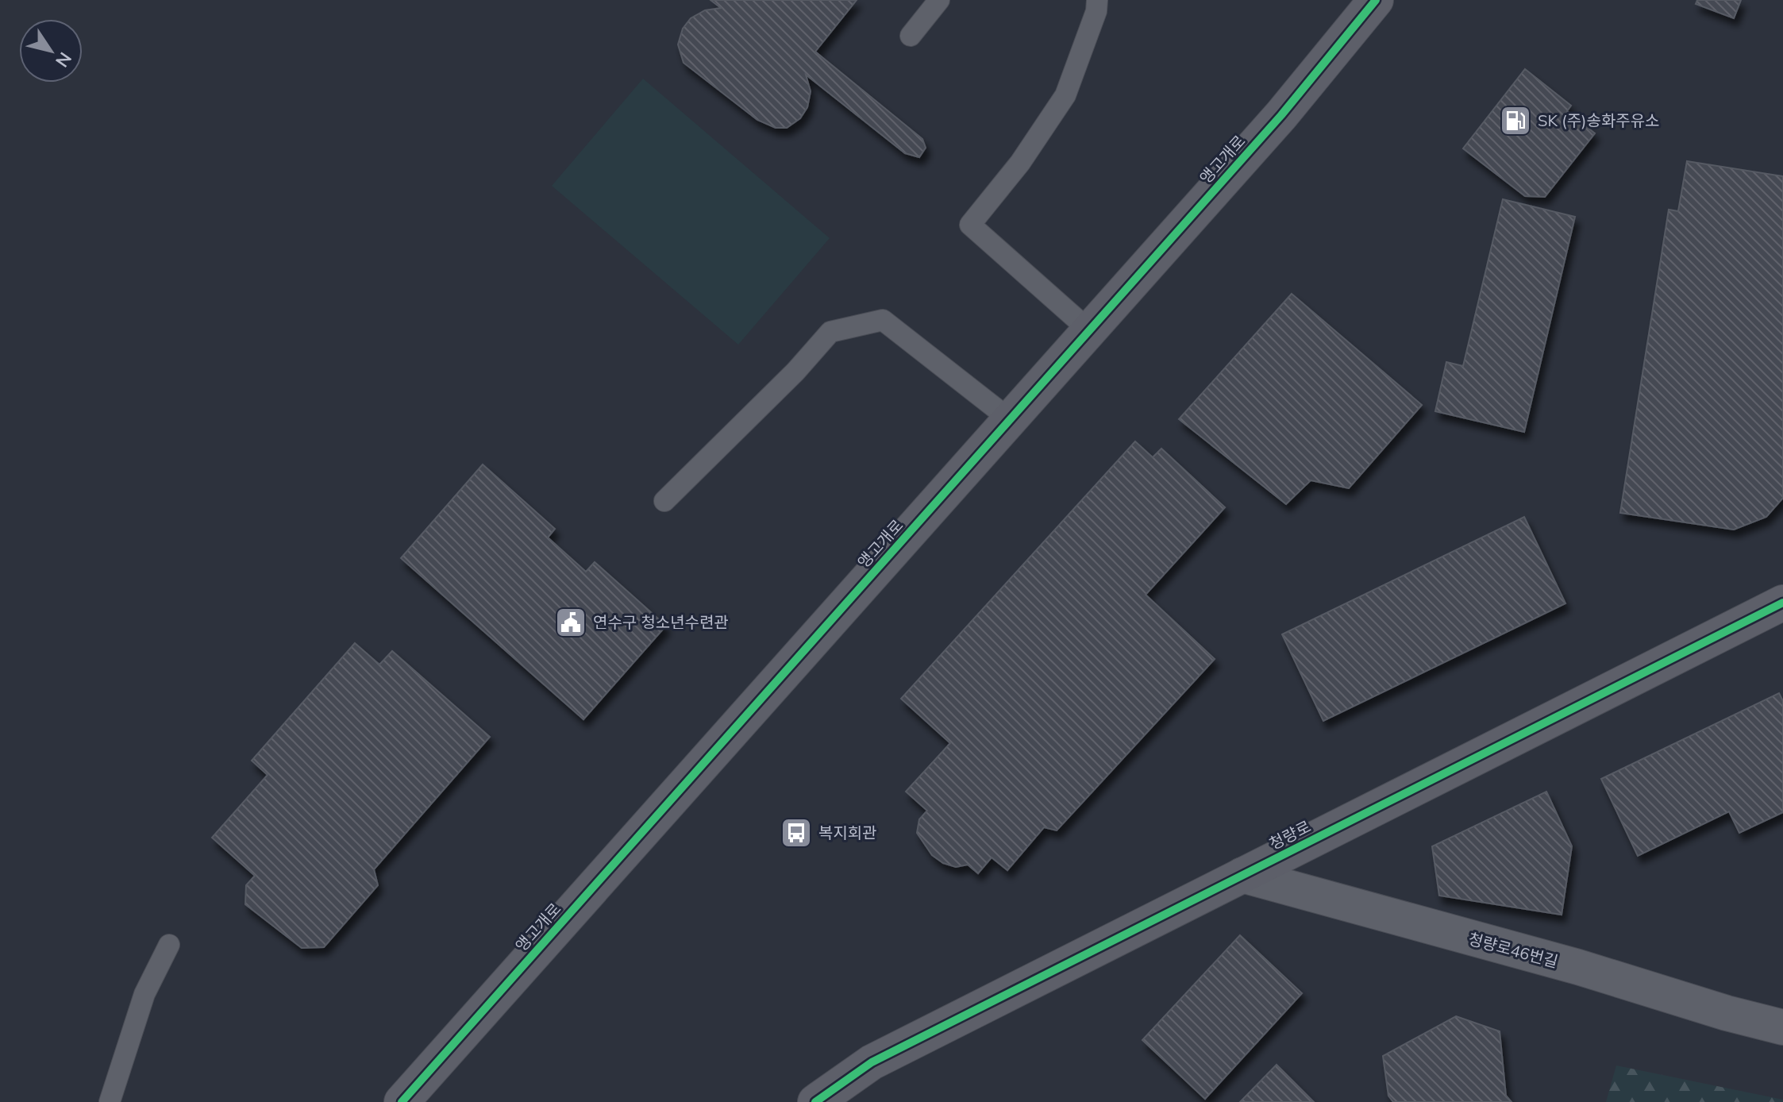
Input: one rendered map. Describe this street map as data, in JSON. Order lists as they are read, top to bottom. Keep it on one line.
{"streets":{"street":["앵고개로","청량로","청량로46번길"]},"crossings":[["청량로","청량로46번길"]],"places":{"fuel station":["SK (주)송화주유소"],"public building":["연수구 청소년수련관"],"bus stop":["복지회관"]},"north":"bottom right"}
